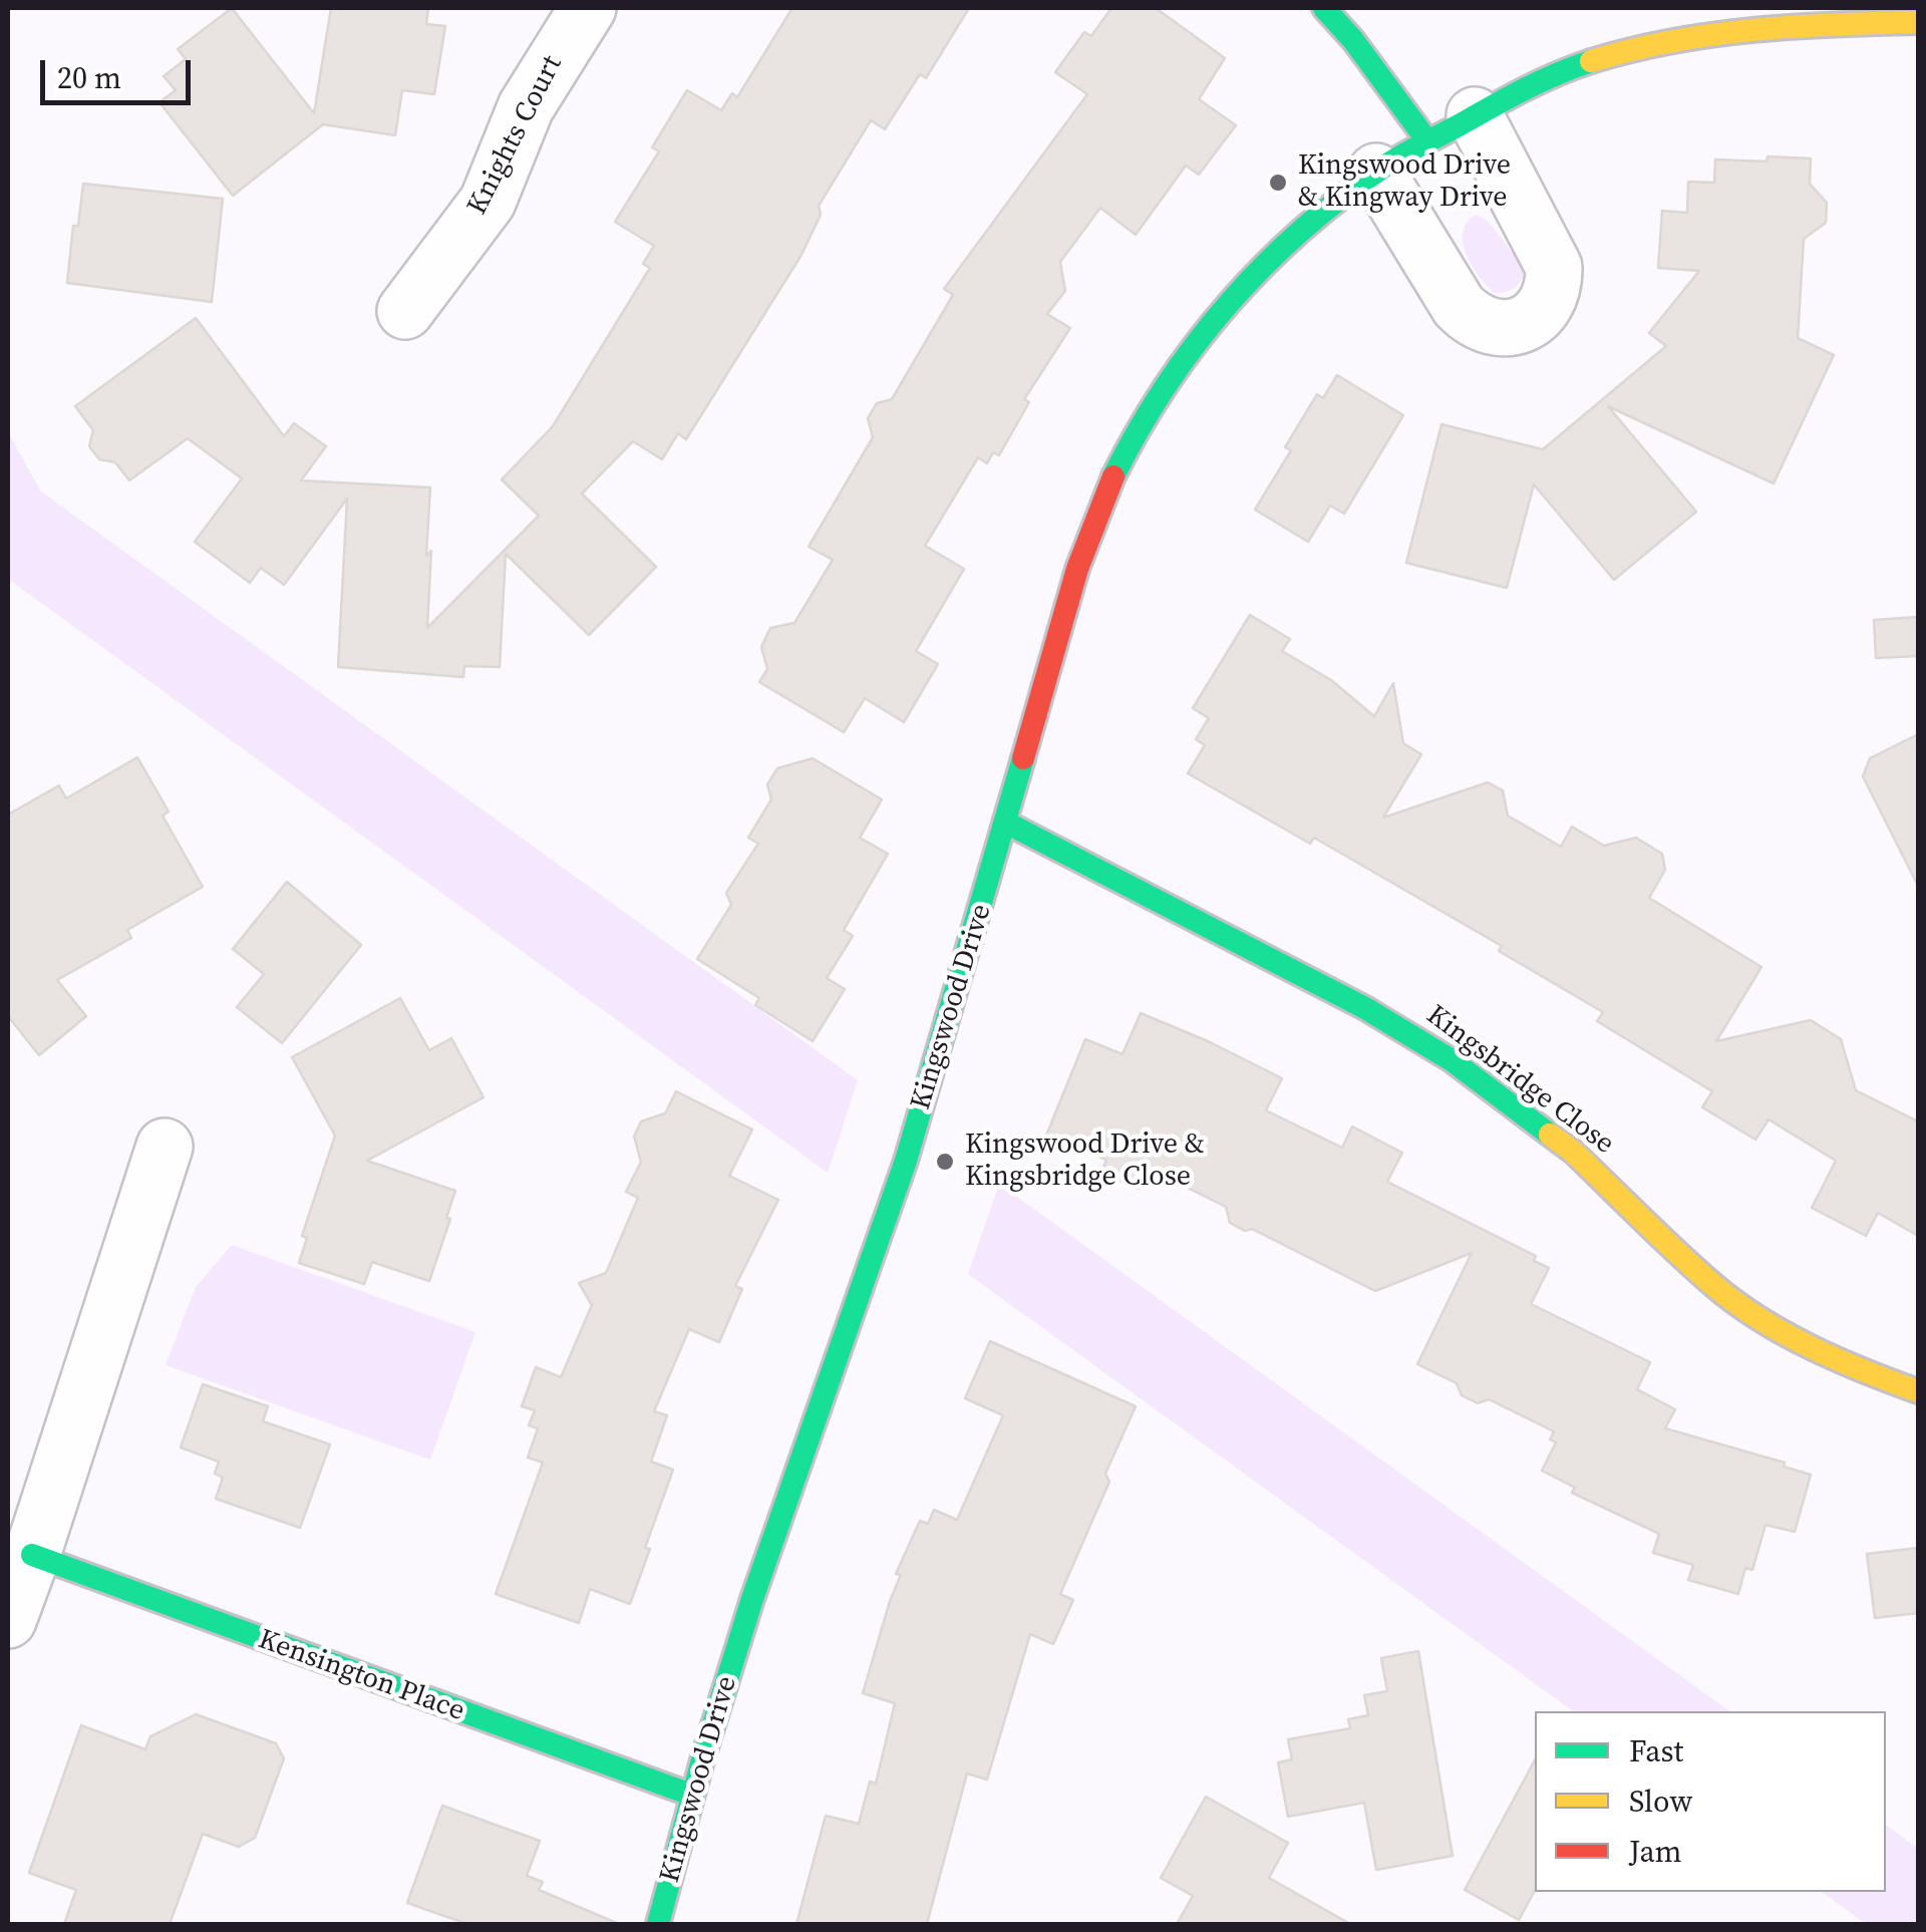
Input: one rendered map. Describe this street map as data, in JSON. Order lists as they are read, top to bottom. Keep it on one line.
{"streets":{"street":["Knights Court","Kingswood Drive","Kingsbridge Close","Kensington Place"]},"crossings":[["Kingswood Drive","Kingsbridge Close"],["Kingswood Drive","Kensington Place"]],"places":["Kingswood Drive & Kingway Drive","Kingswood Drive & Kingsbridge Close"],"legend":["Fast","Slow","Jam"],"scale_bar":"20 m"}
